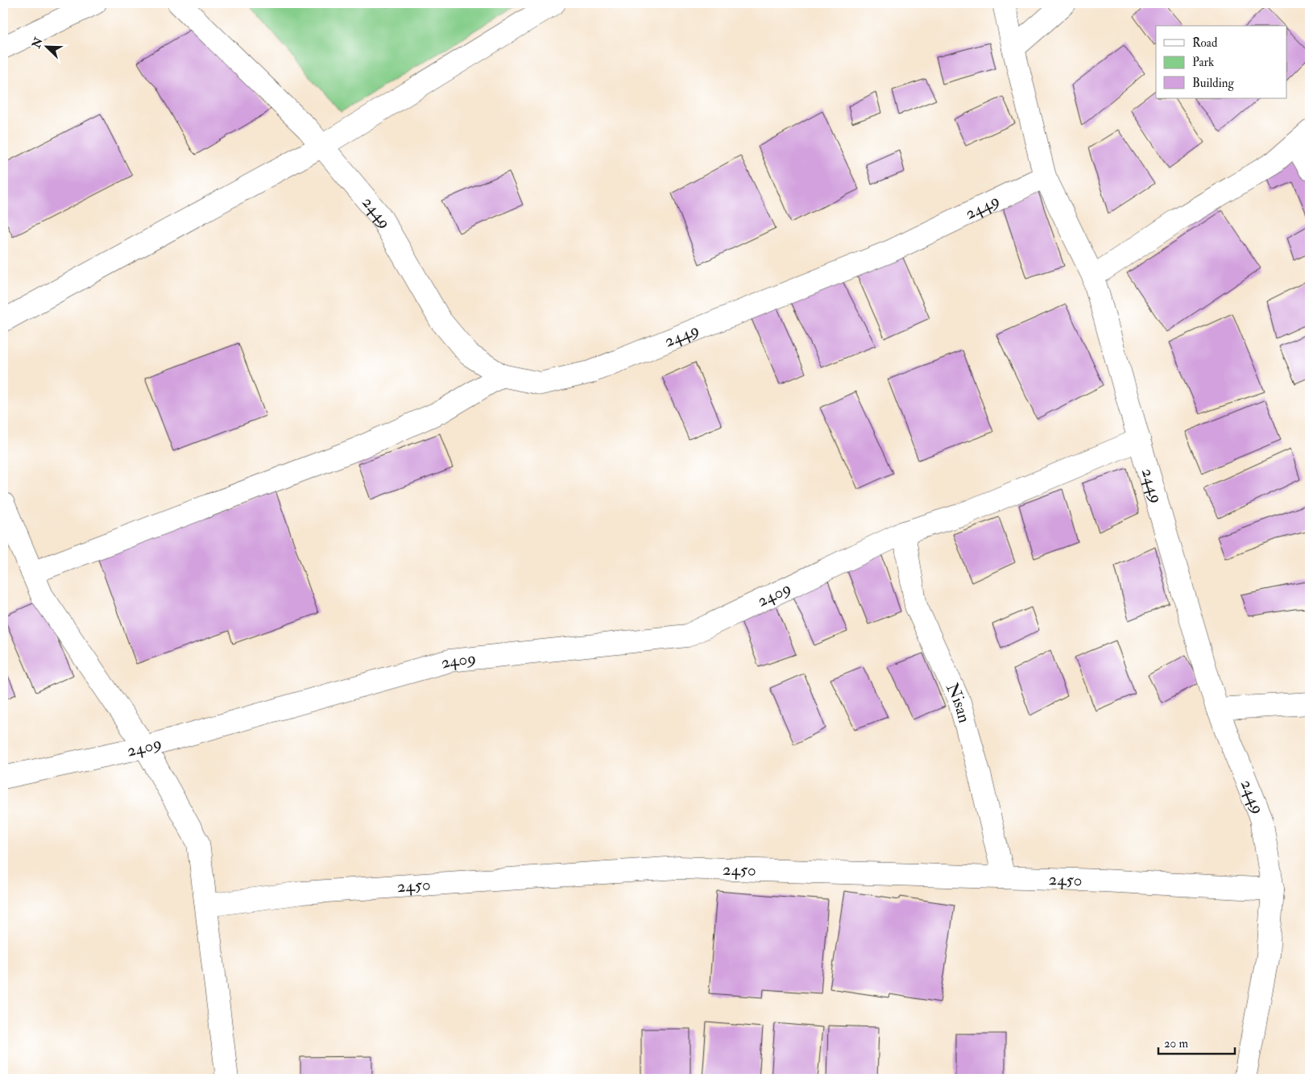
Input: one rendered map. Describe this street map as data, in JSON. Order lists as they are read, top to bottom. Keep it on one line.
{"streets":{"street":["2449","2409","Nisan","2450"]},"crossings":[["2449","2409"],["2449","2450"],["2409","Nisan"],["Nisan","2450"]],"legend":["Road","Park","Building"],"scale_bar":"20 m","north":"top left"}
